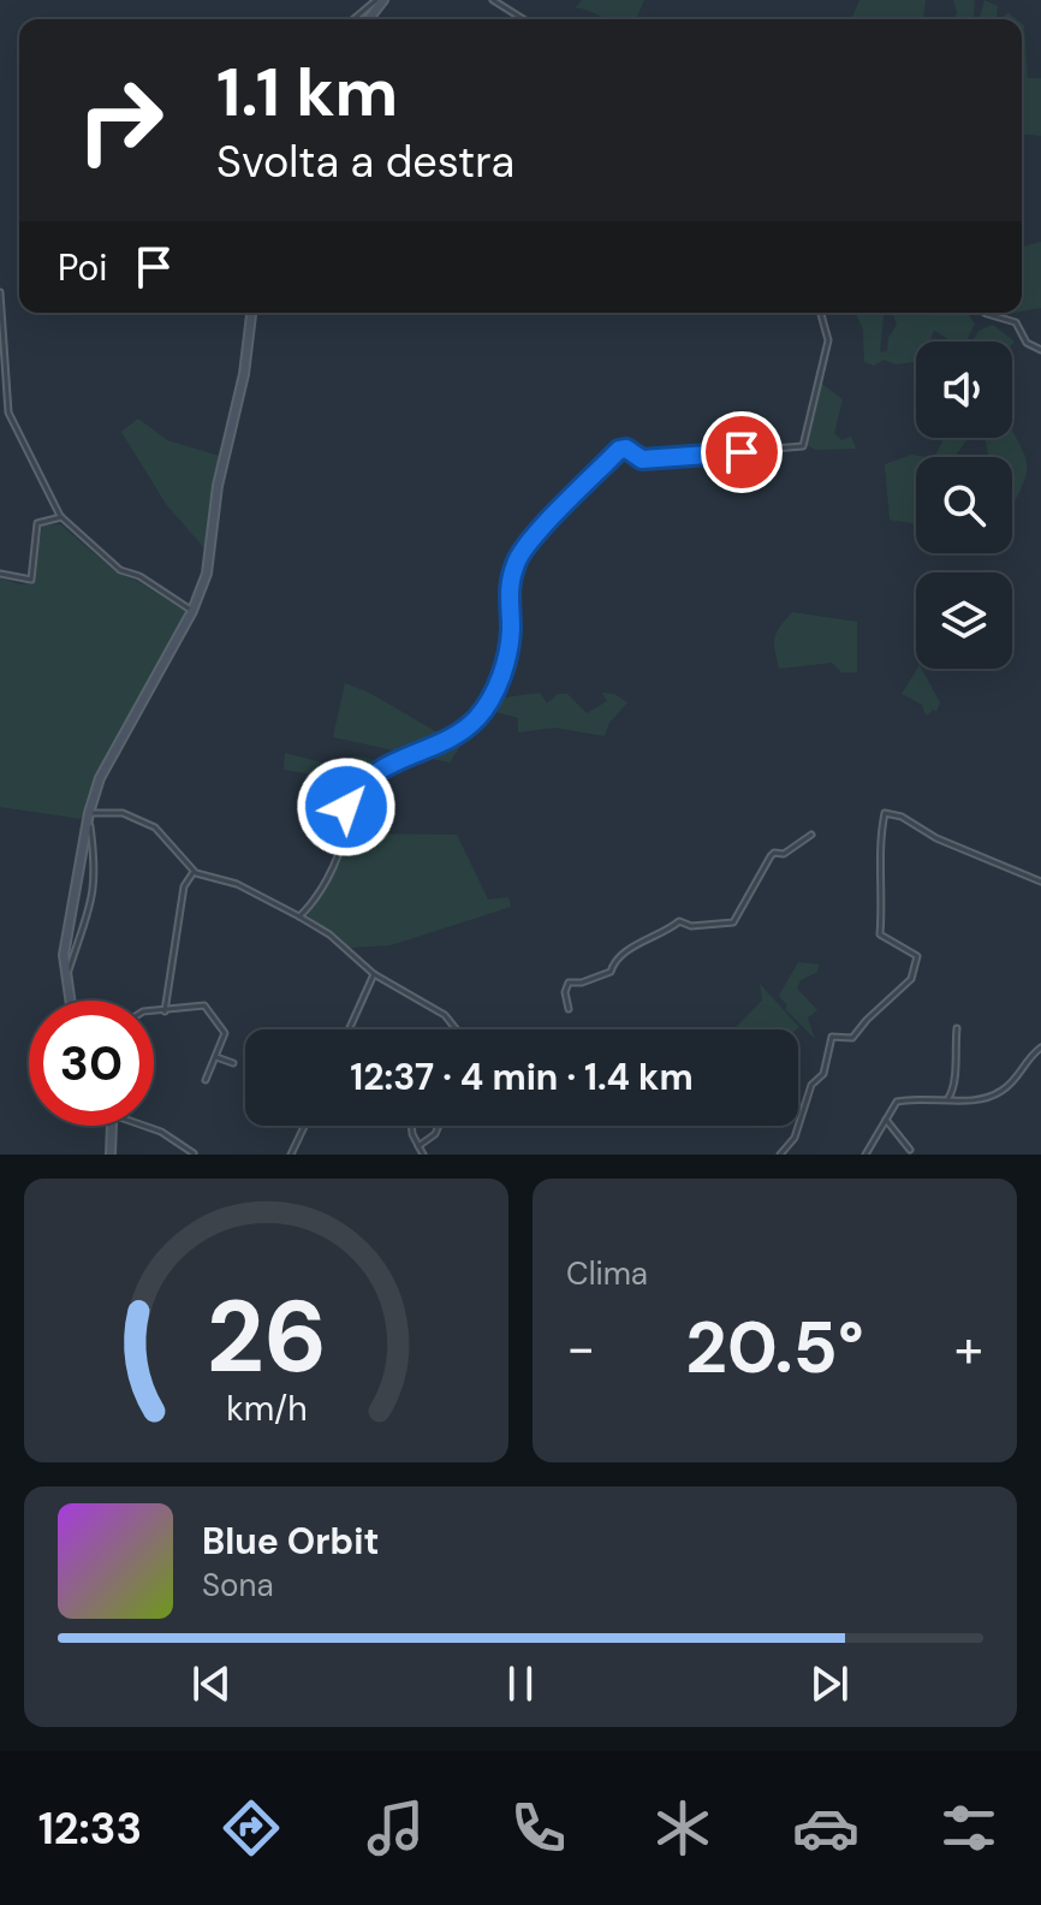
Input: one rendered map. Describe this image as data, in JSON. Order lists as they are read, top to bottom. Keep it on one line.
{"page":{"turn":["1.1 km","Svolta a destra"],"then":"Poi","limit":"30","trip":"12:37 · 4 min · 1.4 km","tile":"Clima","heat":["−","20.5°","+"],"song":["Blue Orbit","Sona"],"tabs":"12:33","gauge":["26","km/h"]}}
